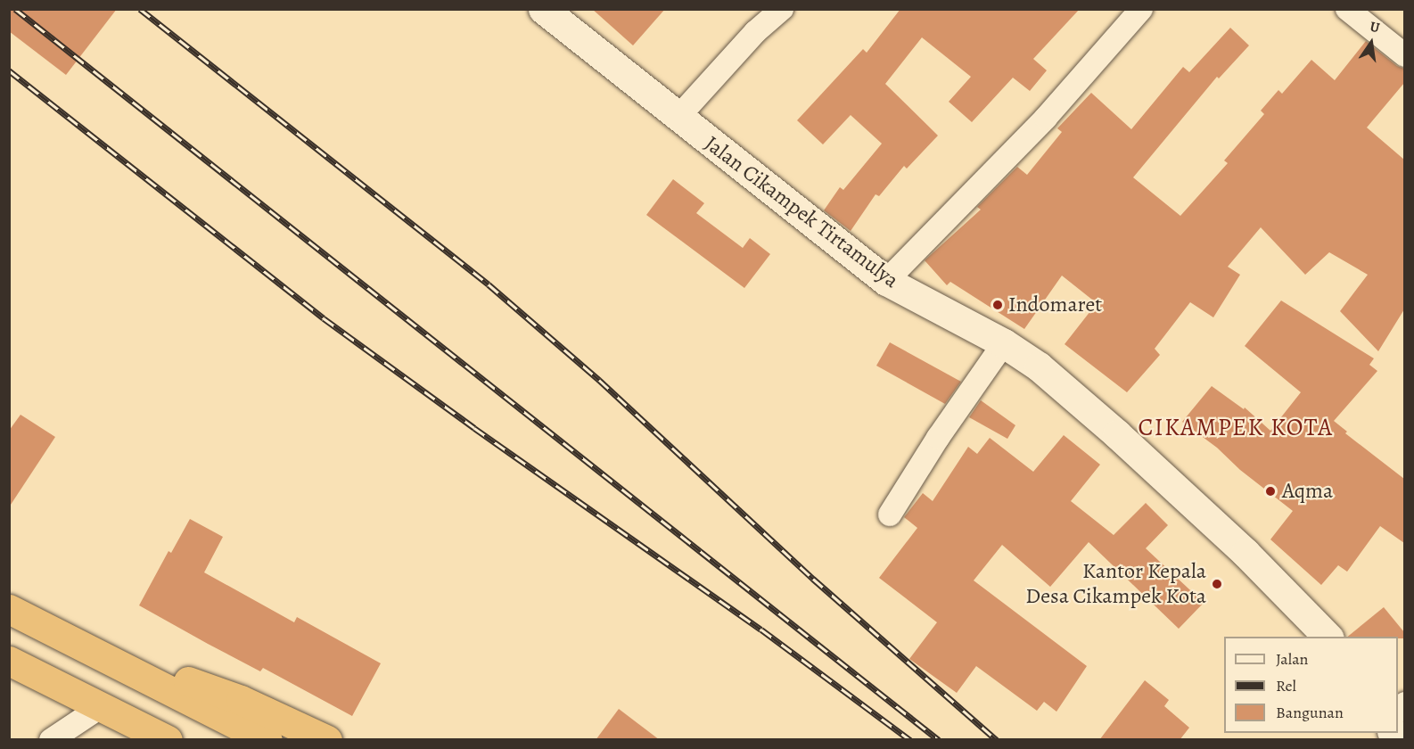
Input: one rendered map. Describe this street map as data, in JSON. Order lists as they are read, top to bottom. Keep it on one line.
{"streets":{"street":["Jalan Cikampek Tirtamulya"]},"districts":["CIKAMPEK KOTA"],"places":["Indomaret","Aqma","Kantor Kepala Desa Cikampek Kota"],"legend":["Jalan","Rel","Bangunan"],"north":"top"}
